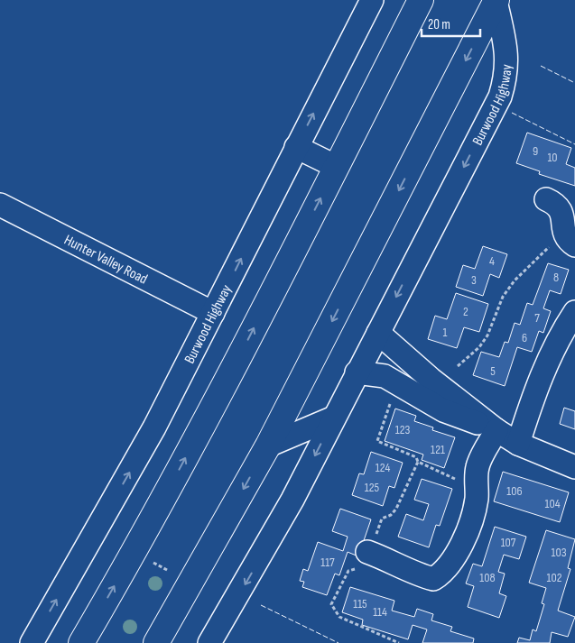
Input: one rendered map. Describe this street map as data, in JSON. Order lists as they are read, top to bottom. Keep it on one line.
{"streets":{"highway":["Burwood Highway"],"street":["Hunter Valley Road"]},"crossings":[["Burwood Highway","Hunter Valley Road"]],"house_numbers":["9","10","4","8","3","2","7","1","6","5","123","121","124","125","106","104","107","103","117","108","102","115","114"],"scale_bar":"20 m"}
